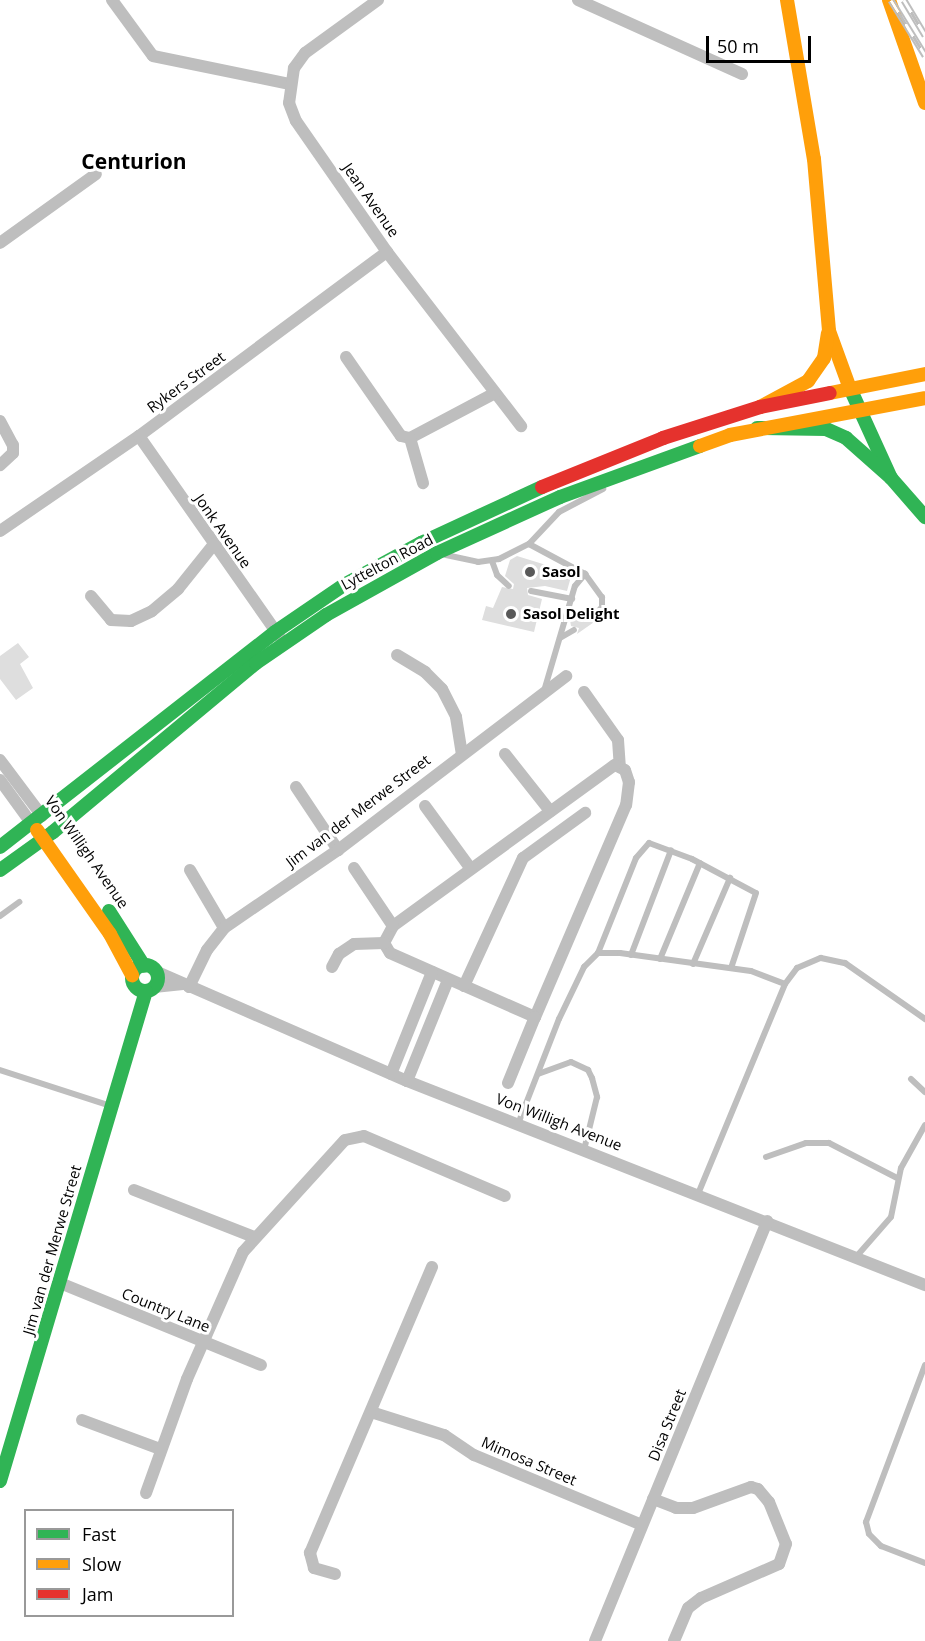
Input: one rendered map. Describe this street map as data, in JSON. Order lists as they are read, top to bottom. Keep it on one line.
{"streets":{"main road":["Lyttelton Road","Jim van der Merwe Street","Von Willigh Avenue"],"street":["Jean Avenue","Rykers Street","Jonk Avenue","Country Lane","Disa Street","Mimosa Street"]},"crossings":[["Jean Avenue","Rykers Street"],["Rykers Street","Jonk Avenue"],["Jonk Avenue","Lyttelton Road"],["Lyttelton Road","Von Willigh Avenue"],["Jim van der Merwe Street","Von Willigh Avenue"],["Jim van der Merwe Street","Country Lane"],["Von Willigh Avenue","Disa Street"],["Disa Street","Mimosa Street"]],"districts":["Centurion"],"places":["Sasol","Sasol Delight"],"legend":["Fast","Slow","Jam"],"scale_bar":"50 m"}
